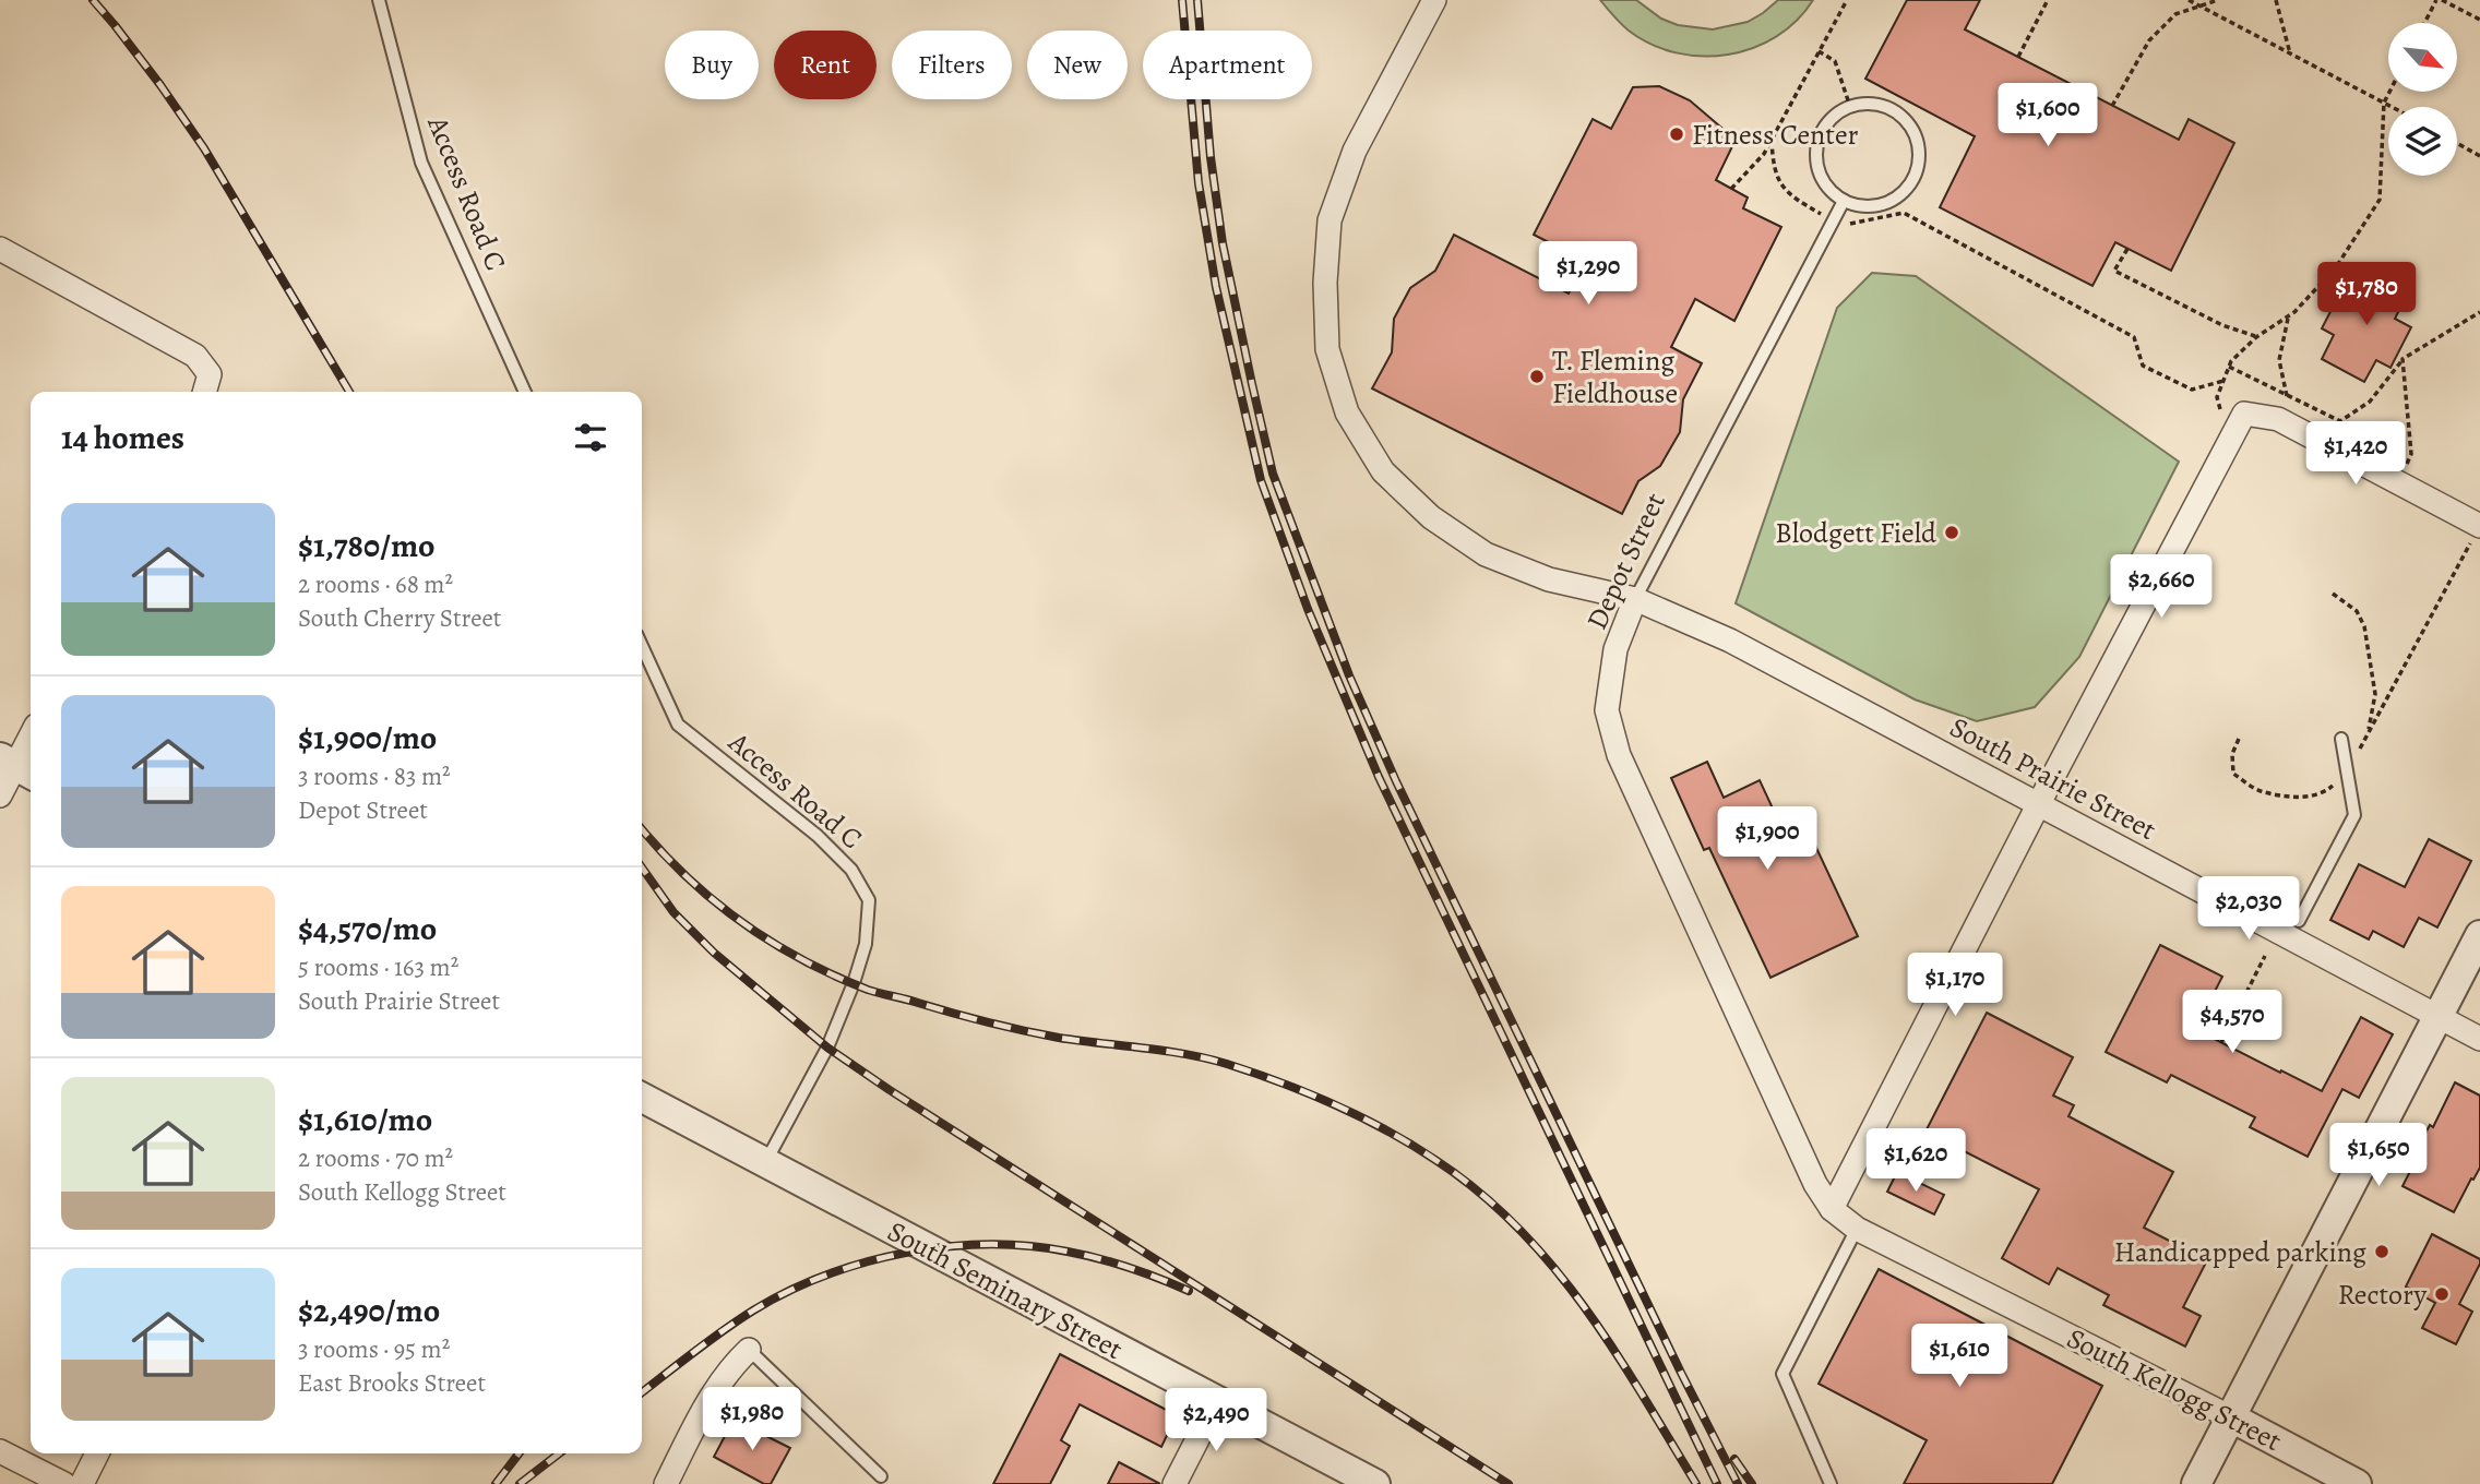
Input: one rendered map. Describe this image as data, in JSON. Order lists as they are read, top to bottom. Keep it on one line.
{"streets":{"street":["Depot Street","South Prairie Street","South Seminary Street","South Kellogg Street"],"lane":["Access Road C"]},"crossings":[["Access Road C","South Seminary Street"],["Depot Street","South Prairie Street"],["Depot Street","South Kellogg Street"]],"places":["Fitness Center","T. Fleming Fieldhouse","Blodgett Field","Handicapped parking","Rectory"],"north":"bottom right","page":{"chip":["Buy","Rent","Filters","New","Apartment"],"price":["$1,600","$1,290","$1,780","$1,420","$2,660","$1,900","$2,030","$1,170","$4,570","$1,650","$1,620","$1,610","$1,980","$2,490"],"heading":"14 homes","list":[{"name":"$1,780/mo","note":"2 rooms · 68 m² · South Cherry Street"},{"name":"$1,900/mo","note":"3 rooms · 83 m² · Depot Street"},{"name":"$4,570/mo","note":"5 rooms · 163 m² · South Prairie Street"},{"name":"$1,610/mo","note":"2 rooms · 70 m² · South Kellogg Street"},{"name":"$2,490/mo","note":"3 rooms · 95 m² · East Brooks Street"}]}}
